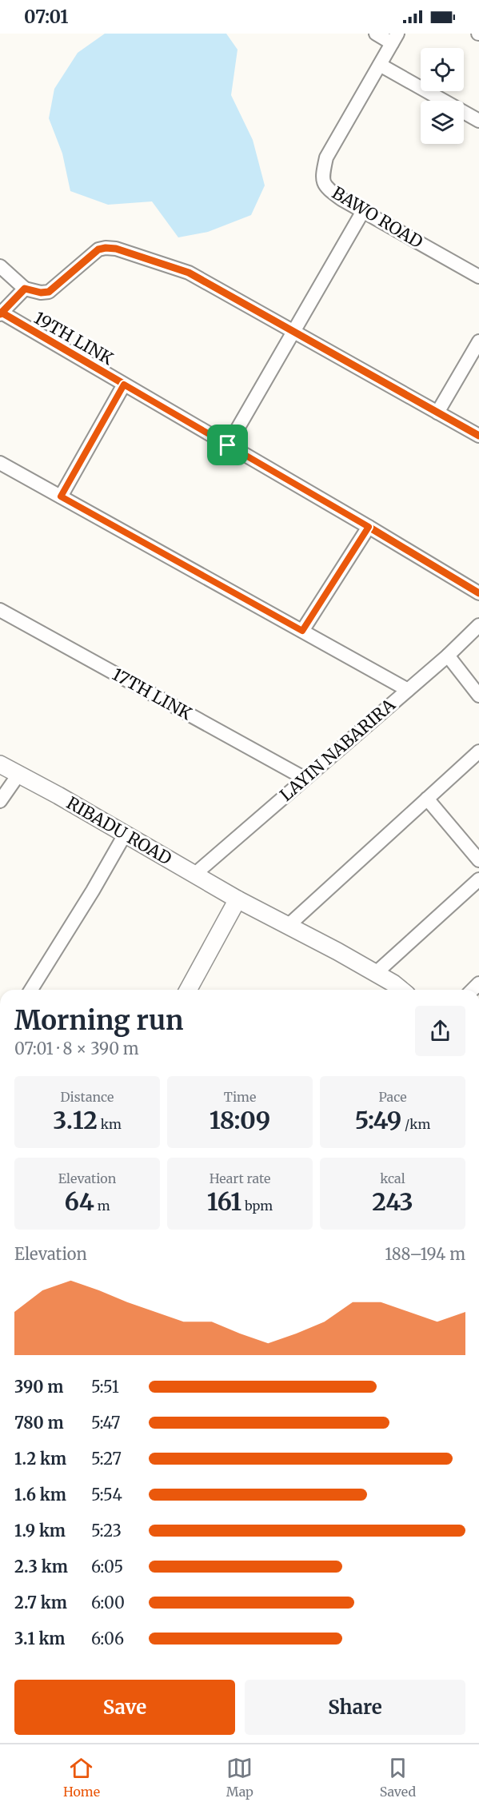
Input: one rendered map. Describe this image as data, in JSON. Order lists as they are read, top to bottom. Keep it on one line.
{"streets":{"street":["BAWO ROAD","19TH LINK","17TH LINK","LAYIN NABARIRA","RIBADU ROAD"]},"crossings":[["17TH LINK","LAYIN NABARIRA"],["LAYIN NABARIRA","RIBADU ROAD"]],"page":{"status":"07:01","heading":["Morning run","07:01 · 8 × 390 m"],"stats":[["Distance","3.12 km"],["Time","18:09"],["Pace","5:49 /km"],["Elevation","64 m"],["Heart rate","161 bpm"],["kcal","243"]],"chart":["Elevation","188–194 m"],"list":[{"name":"390 m","note":"5:51"},{"name":"780 m","note":"5:47"},{"name":"1.2 km","note":"5:27"},{"name":"1.6 km","note":"5:54"},{"name":"1.9 km","note":"5:23"},{"name":"2.3 km","note":"6:05"},{"name":"2.7 km","note":"6:00"},{"name":"3.1 km","note":"6:06"}],"buttons":["Save","Share"],"tabs":["Home","Map","Saved"]}}
